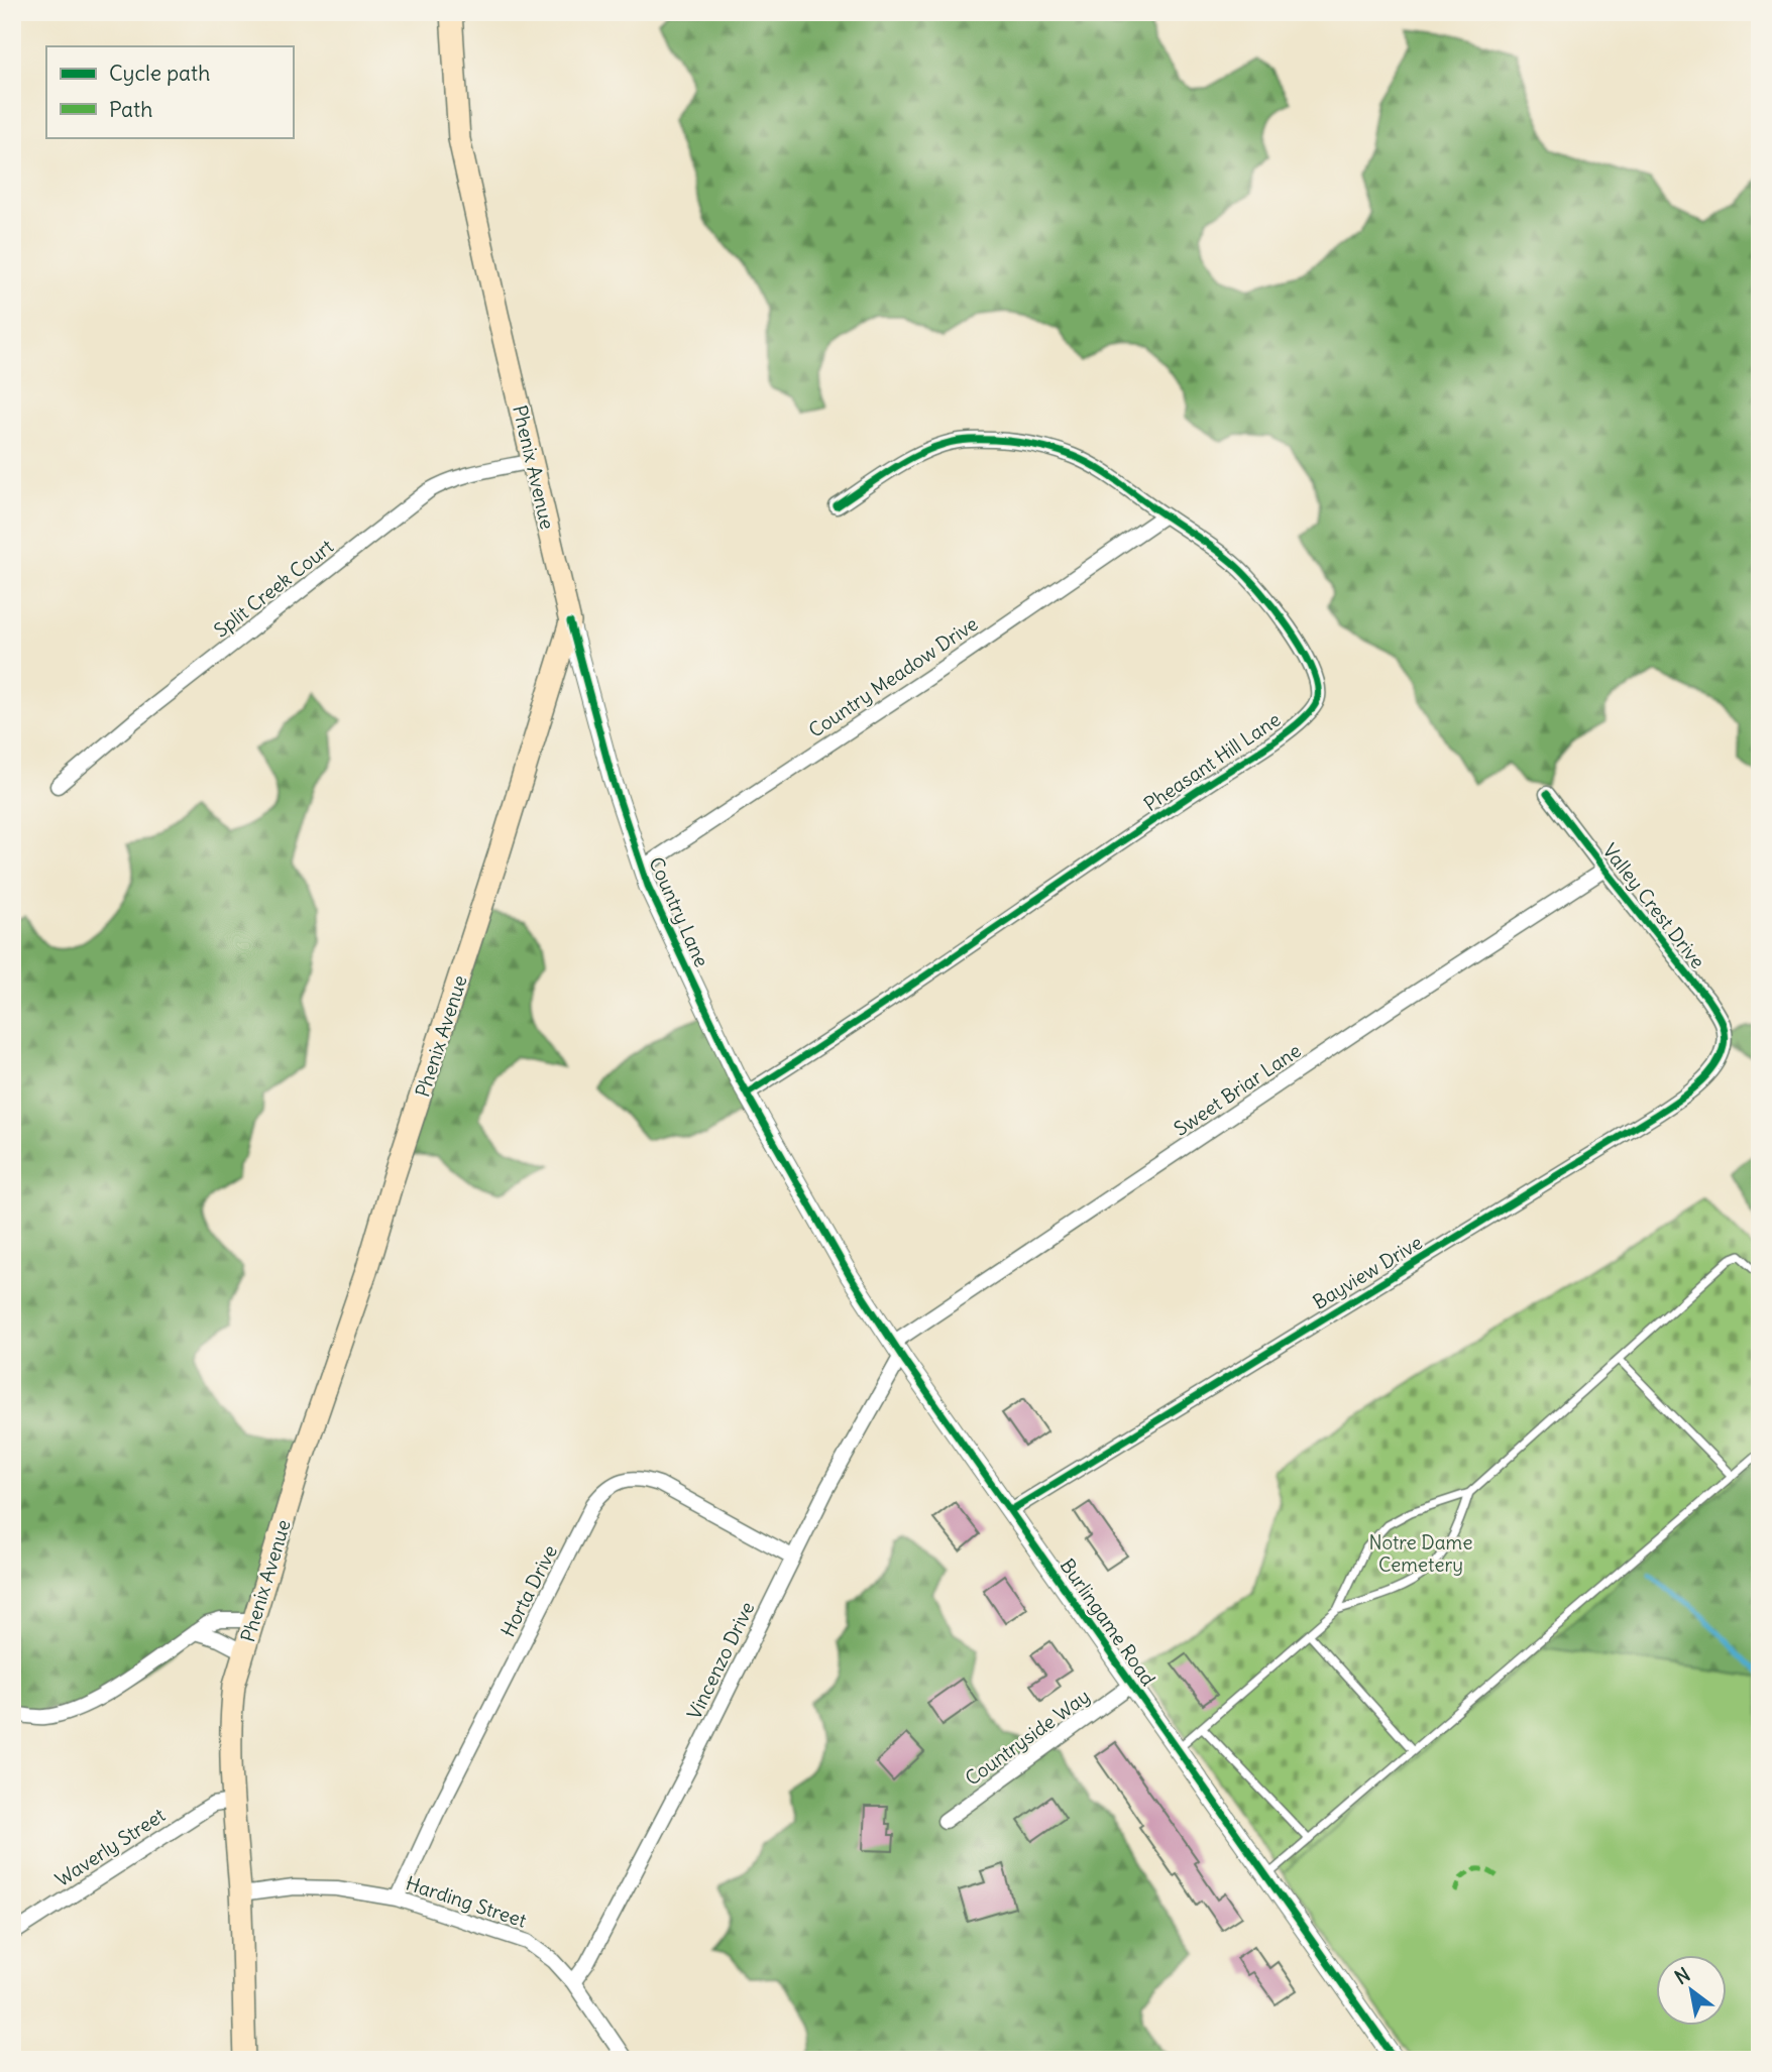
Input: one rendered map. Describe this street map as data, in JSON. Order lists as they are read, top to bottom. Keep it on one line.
{"streets":{"main road":["Phenix Avenue"],"street":["Split Creek Court","Country Meadow Drive","Pheasant Hill Lane","Valley Crest Drive","Country Lane","Sweet Briar Lane","Bayview Drive","Horta Drive","Burlingame Road","Vincenzo Drive","Countryside Way","Waverly Street","Harding Street"]},"crossings":[["Phenix Avenue","Split Creek Court"],["Phenix Avenue","Country Lane"],["Phenix Avenue","Waverly Street"],["Phenix Avenue","Harding Street"],["Country Meadow Drive","Pheasant Hill Lane"],["Country Meadow Drive","Country Lane"],["Pheasant Hill Lane","Country Lane"],["Valley Crest Drive","Sweet Briar Lane"],["Valley Crest Drive","Bayview Drive"],["Country Lane","Burlingame Road"],["Sweet Briar Lane","Burlingame Road"],["Sweet Briar Lane","Vincenzo Drive"],["Bayview Drive","Burlingame Road"],["Horta Drive","Vincenzo Drive"],["Horta Drive","Harding Street"],["Burlingame Road","Vincenzo Drive"],["Burlingame Road","Countryside Way"],["Vincenzo Drive","Harding Street"]],"parks":["Notre Dame Cemetery"],"legend":["Cycle path","Path"],"north":"top left"}
